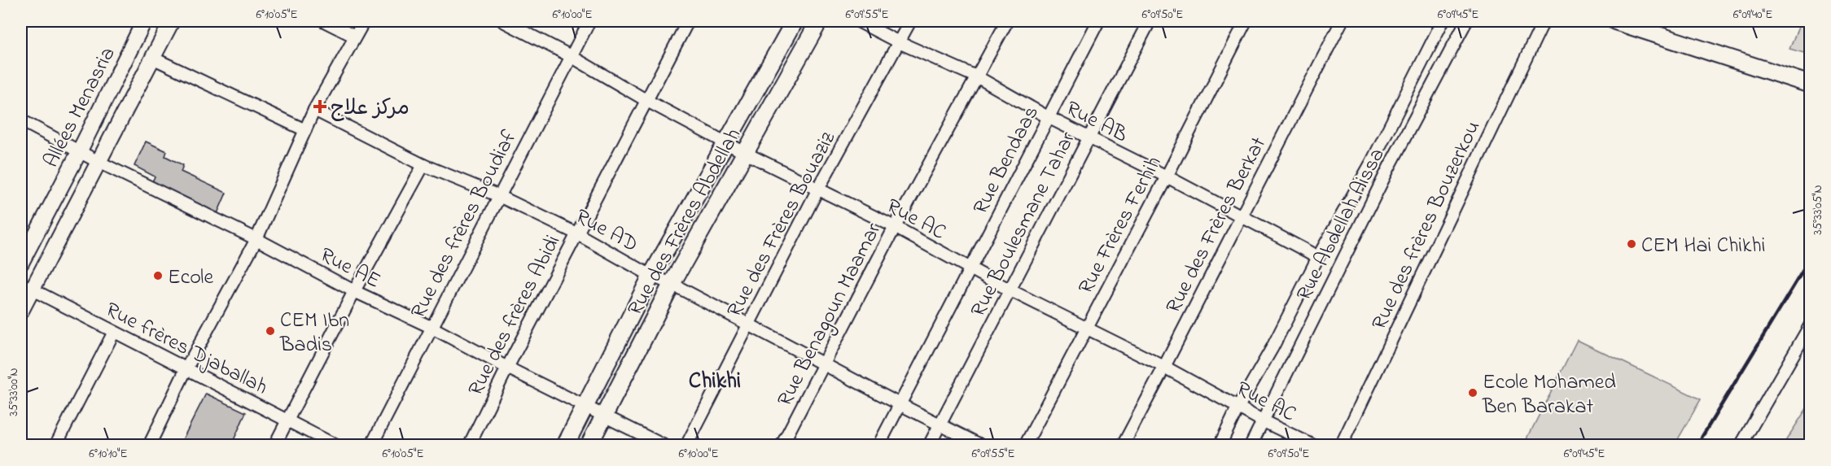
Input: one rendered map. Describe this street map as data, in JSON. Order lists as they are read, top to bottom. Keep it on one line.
{"streets":{"main road":["Rue des Frères Abdellah"],"street":["Allées Menasria","Rue AB","Rue Bendaas","Rue AC","Rue des frères Boudiaf","Rue des Frères Bouaziz","Rue Boulesmane Tahar","Rue Abdellah Aissa","Rue Frères Ferhih","Rue des Frères Berkat","Rue des frères Bouzerkou","Rue AD","Rue AE","Rue Benagoun Maamar","Rue des frères Abidi","Rue frères Djaballah"]},"crossings":[["Allées Menasria","Rue AE"],["Rue AB","Rue Bendaas"],["Rue AB","Rue des Frères Bouaziz"],["Rue AB","Rue Boulesmane Tahar"],["Rue AB","Rue Frères Ferhih"],["Rue AB","Rue des Frères Berkat"],["Rue AB","Rue Benagoun Maamar"],["Rue Bendaas","Rue AC"],["Rue Bendaas","Rue AD"],["Rue AC","Rue des Frères Abdellah"],["Rue AC","Rue des frères Boudiaf"],["Rue AC","Rue des Frères Bouaziz"],["Rue AC","Rue Boulesmane Tahar"],["Rue AC","Rue Abdellah Aissa"],["Rue AC","Rue Frères Ferhih"],["Rue AC","Rue des Frères Berkat"],["Rue AC","Rue Benagoun Maamar"],["Rue AC","Rue des frères Abidi"],["Rue des Frères Abdellah","Rue AD"],["Rue des Frères Abdellah","Rue AE"],["Rue des frères Boudiaf","Rue AD"],["Rue des frères Boudiaf","Rue AE"],["Rue des Frères Bouaziz","Rue AD"],["Rue Boulesmane Tahar","Rue AD"],["Rue AD","Rue Benagoun Maamar"],["Rue AD","Rue des frères Abidi"],["Rue AE","Rue des frères Abidi"]],"districts":["Chikhi"],"places":{"health":["مركز علاج"],"other":["CEM Hai Chikhi","Ecole","CEM Ibn Badis","Ecole Mohamed Ben Barakat"]},"coordinates":["6°10'05\"E","6°10'00\"E","6°09'55\"E","6°09'50\"E","6°09'45\"E","6°09'40\"E","35°33'05\"N","35°33'00\"N","6°10'10\"E"]}
